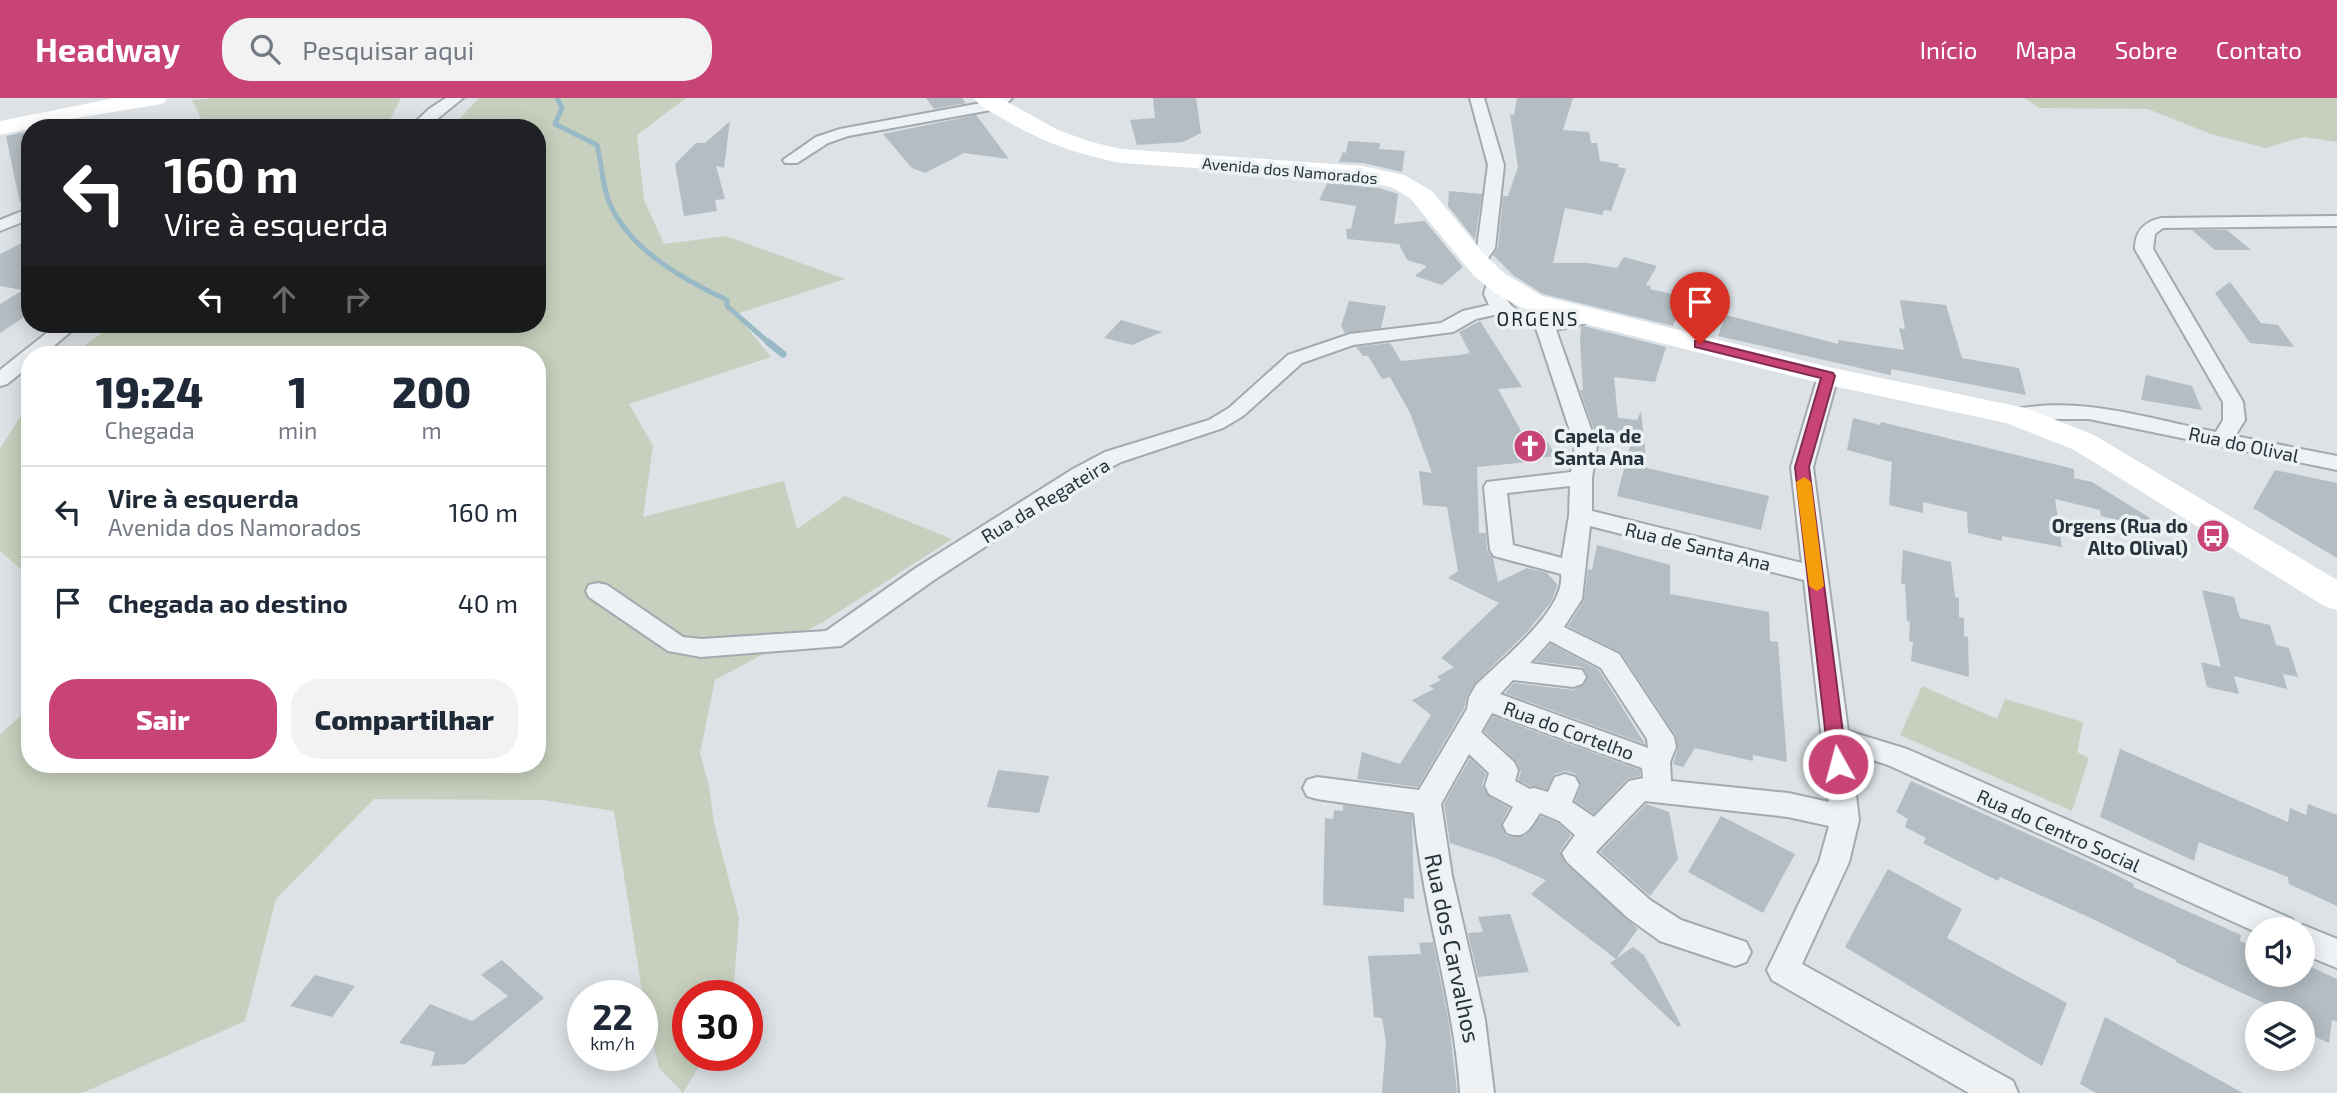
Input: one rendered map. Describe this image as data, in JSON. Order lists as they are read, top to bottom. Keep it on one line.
{"streets":{"street":["Avenida dos Namorados","Rua do Olival","Rua da Regateira","Rua de Santa Ana","Rua do Cortelho","Rua do Centro Social","Rua dos Carvalhos"]},"crossings":[["Avenida dos Namorados","Rua do Olival"],["Avenida dos Namorados","Rua da Regateira"]],"districts":["ORGENS"],"places":{"church":["Capela de Santa Ana"],"bus stop":["Orgens (Rua do Alto Olival)"]},"page":{"header":"Headway","search":"Pesquisar aqui","nav":["Início","Mapa","Sobre","Contato"],"turn":["160 m","Vire à esquerda"],"eta":["19:24","Chegada","1","min","200","m"],"list":[{"name":"Vire à esquerda","note":"Avenida dos Namorados","value":"160 m"},{"name":"Chegada ao destino","value":"40 m"}],"buttons":["Sair","Compartilhar"],"speed":"22 km/h","limit":"30"}}
